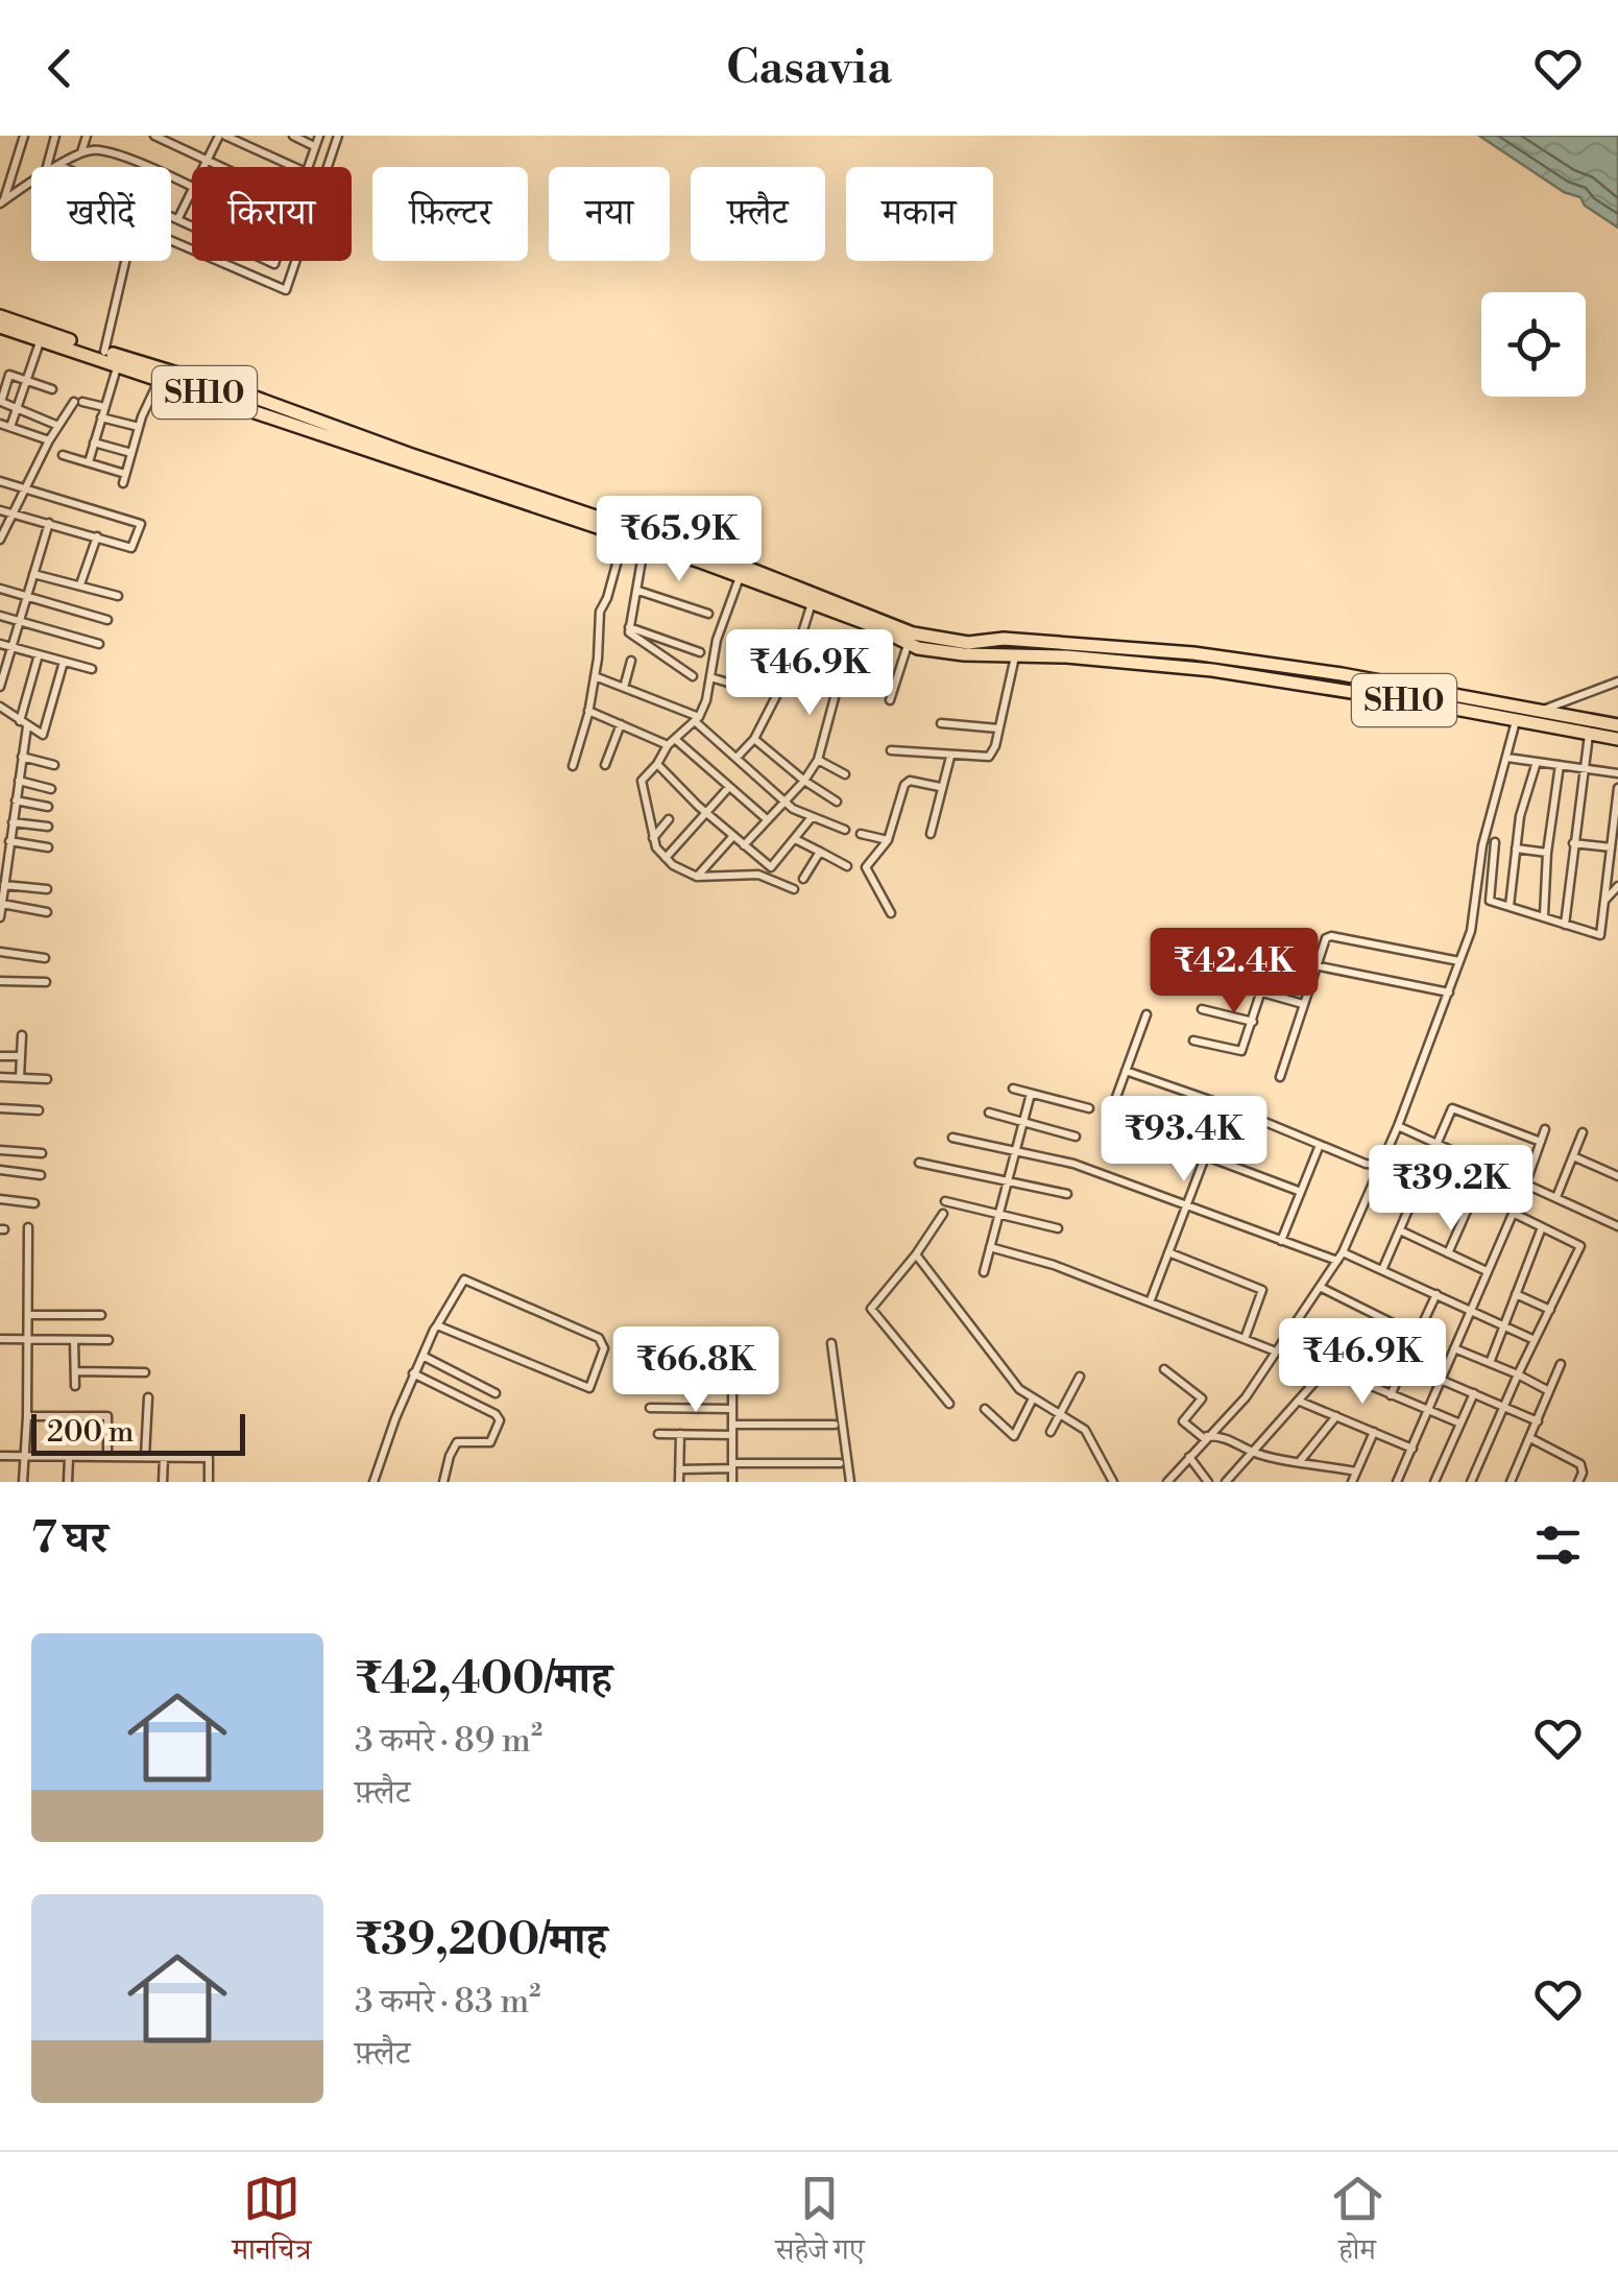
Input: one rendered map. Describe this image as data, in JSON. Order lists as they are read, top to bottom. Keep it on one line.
{"streets":{"main road":["SH10"]},"scale_bar":"200 m","page":{"header":"Casavia","chip":["खरीदें","किराया","फ़िल्टर","नया","फ़्लैट","मकान"],"price":["₹65.9K","₹46.9K","₹42.4K","₹93.4K","₹39.2K","₹46.9K","₹66.8K"],"scale":"200 m","heading":"7 घर","list":[{"name":"₹42,400/माह","note":"3 कमरे · 89 m² · फ़्लैट"},{"name":"₹39,200/माह","note":"3 कमरे · 83 m² · फ़्लैट"}],"tabs":["मानचित्र","सहेजे गए","होम"]}}
